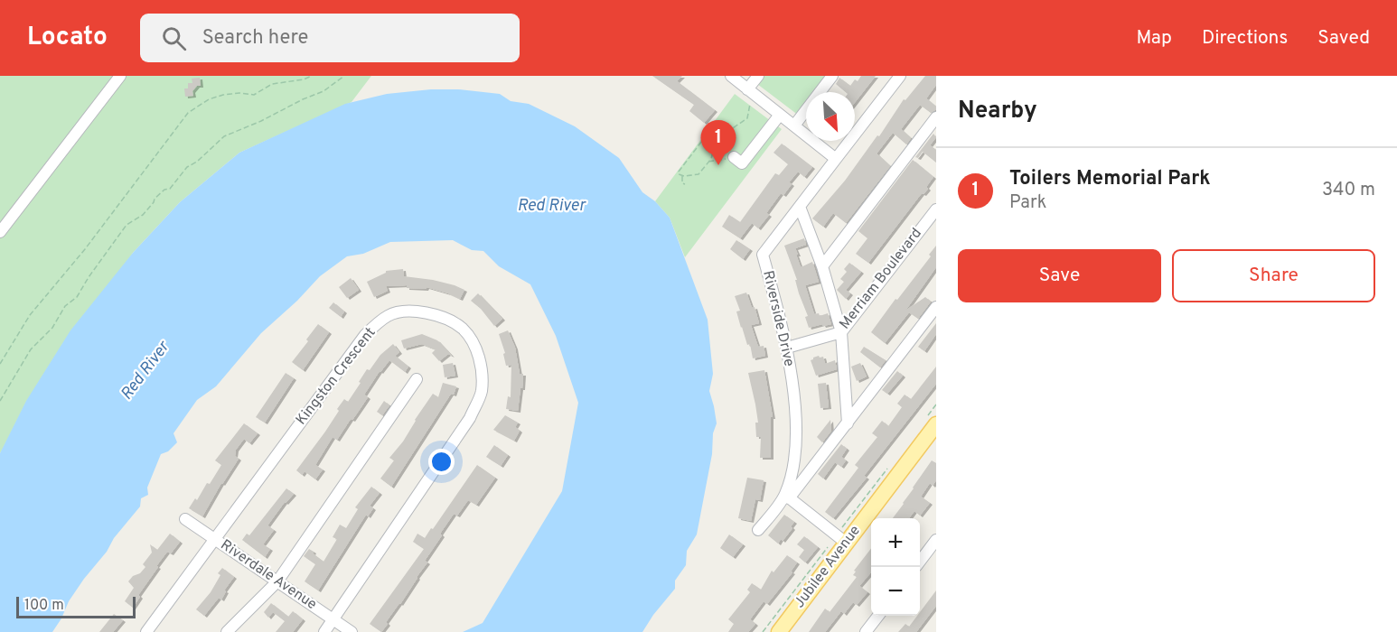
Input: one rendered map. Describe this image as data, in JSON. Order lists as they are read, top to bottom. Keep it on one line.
{"streets":{"main road":["Jubilee Avenue"],"street":["Merriam Boulevard","Riverside Drive","Kingston Crescent","Riverdale Avenue"]},"crossings":[["Merriam Boulevard","Riverside Drive"],["Kingston Crescent","Riverdale Avenue"]],"water":["Red River"],"scale_bar":"100 m","north":"bottom right","page":{"header":"Locato","search":"Search here","nav":["Map","Directions","Saved"],"heading":"Nearby","pins":"1","list":[{"mark":"1","name":"Toilers Memorial Park","note":"Park","value":"340 m"}],"buttons":["Save","Share"],"map_buttons":["+","−"],"scale":"100 m"}}
